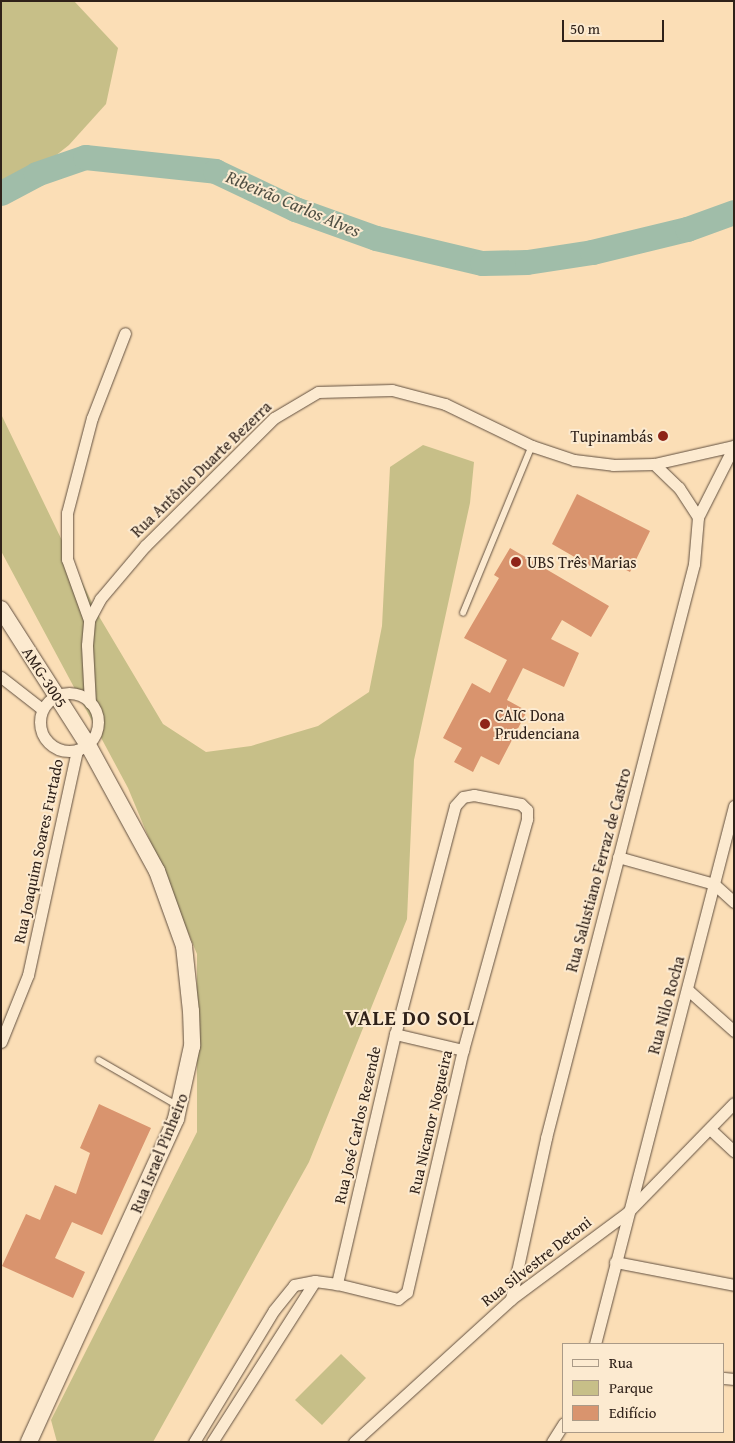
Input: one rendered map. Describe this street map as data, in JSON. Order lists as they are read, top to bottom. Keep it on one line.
{"streets":{"main road":["AMG-3005","Rua Israel Pinheiro"],"street":["Rua Antônio Duarte Bezerra","Rua Joaquim Soares Furtado","Rua Salustiano Ferraz de Castro","Rua Nilo Rocha","Rua Nicanor Nogueira","Rua José Carlos Rezende","Rua Silvestre Detoni"]},"crossings":[["Rua Antônio Duarte Bezerra","Rua Joaquim Soares Furtado"],["AMG-3005","Rua Joaquim Soares Furtado"],["AMG-3005","Rua Israel Pinheiro"],["Rua Joaquim Soares Furtado","Rua Israel Pinheiro"],["Rua Salustiano Ferraz de Castro","Rua Silvestre Detoni"],["Rua Nilo Rocha","Rua Silvestre Detoni"],["Rua Nicanor Nogueira","Rua José Carlos Rezende"]],"districts":["VALE DO SOL"],"water":["Ribeirão Carlos Alves"],"places":["Tupinambás","UBS Três Marias","CAIC Dona Prudenciana"],"legend":["Rua","Parque","Edifício"],"scale_bar":"50 m"}
